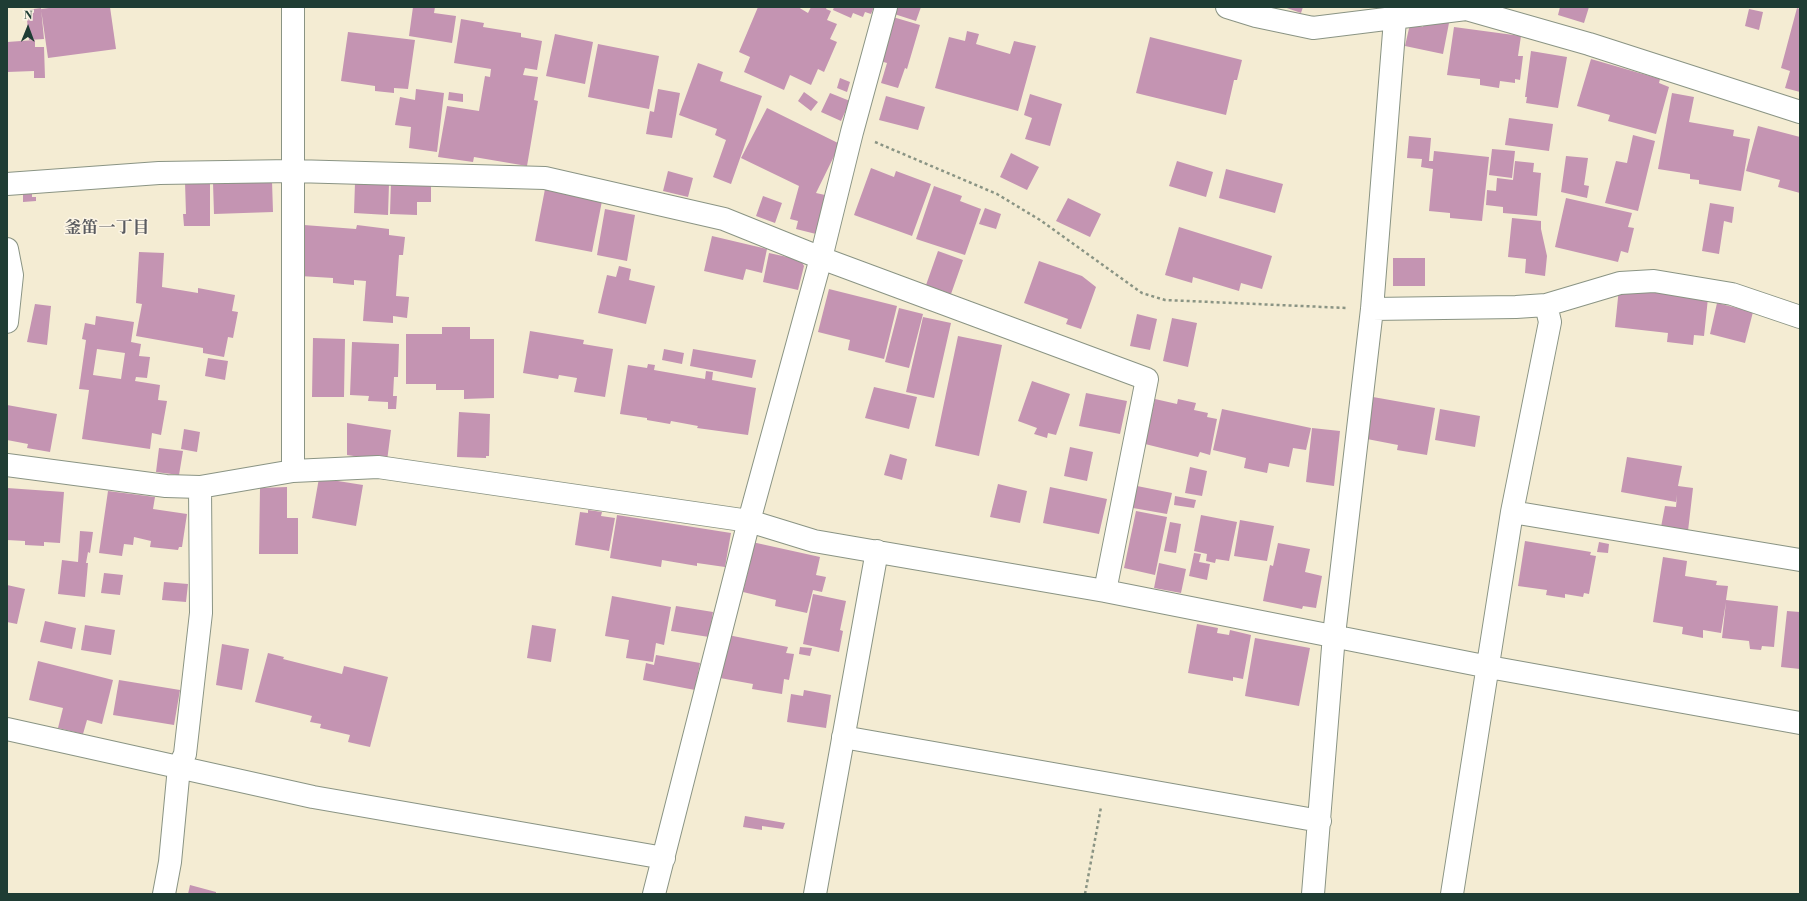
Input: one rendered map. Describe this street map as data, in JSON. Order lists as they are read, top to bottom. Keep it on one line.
{"districts":["釜笛一丁目"],"north":"top"}
